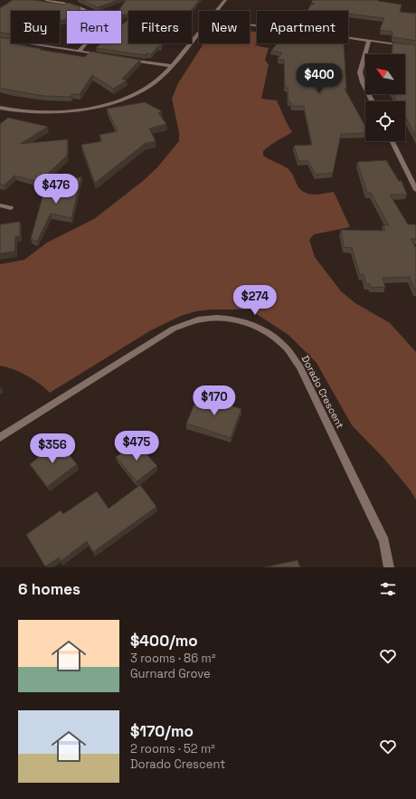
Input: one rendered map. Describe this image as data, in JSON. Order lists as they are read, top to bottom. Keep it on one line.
{"streets":{"street":["Dorado Crescent"]},"north":"top left","page":{"chip":["Buy","Rent","Filters","New","Apartment"],"price":["$400","$476","$274","$170","$475","$356"],"heading":"6 homes","list":[{"name":"$400/mo","note":"3 rooms · 86 m² · Gurnard Grove"},{"name":"$170/mo","note":"2 rooms · 52 m² · Dorado Crescent"}]}}
